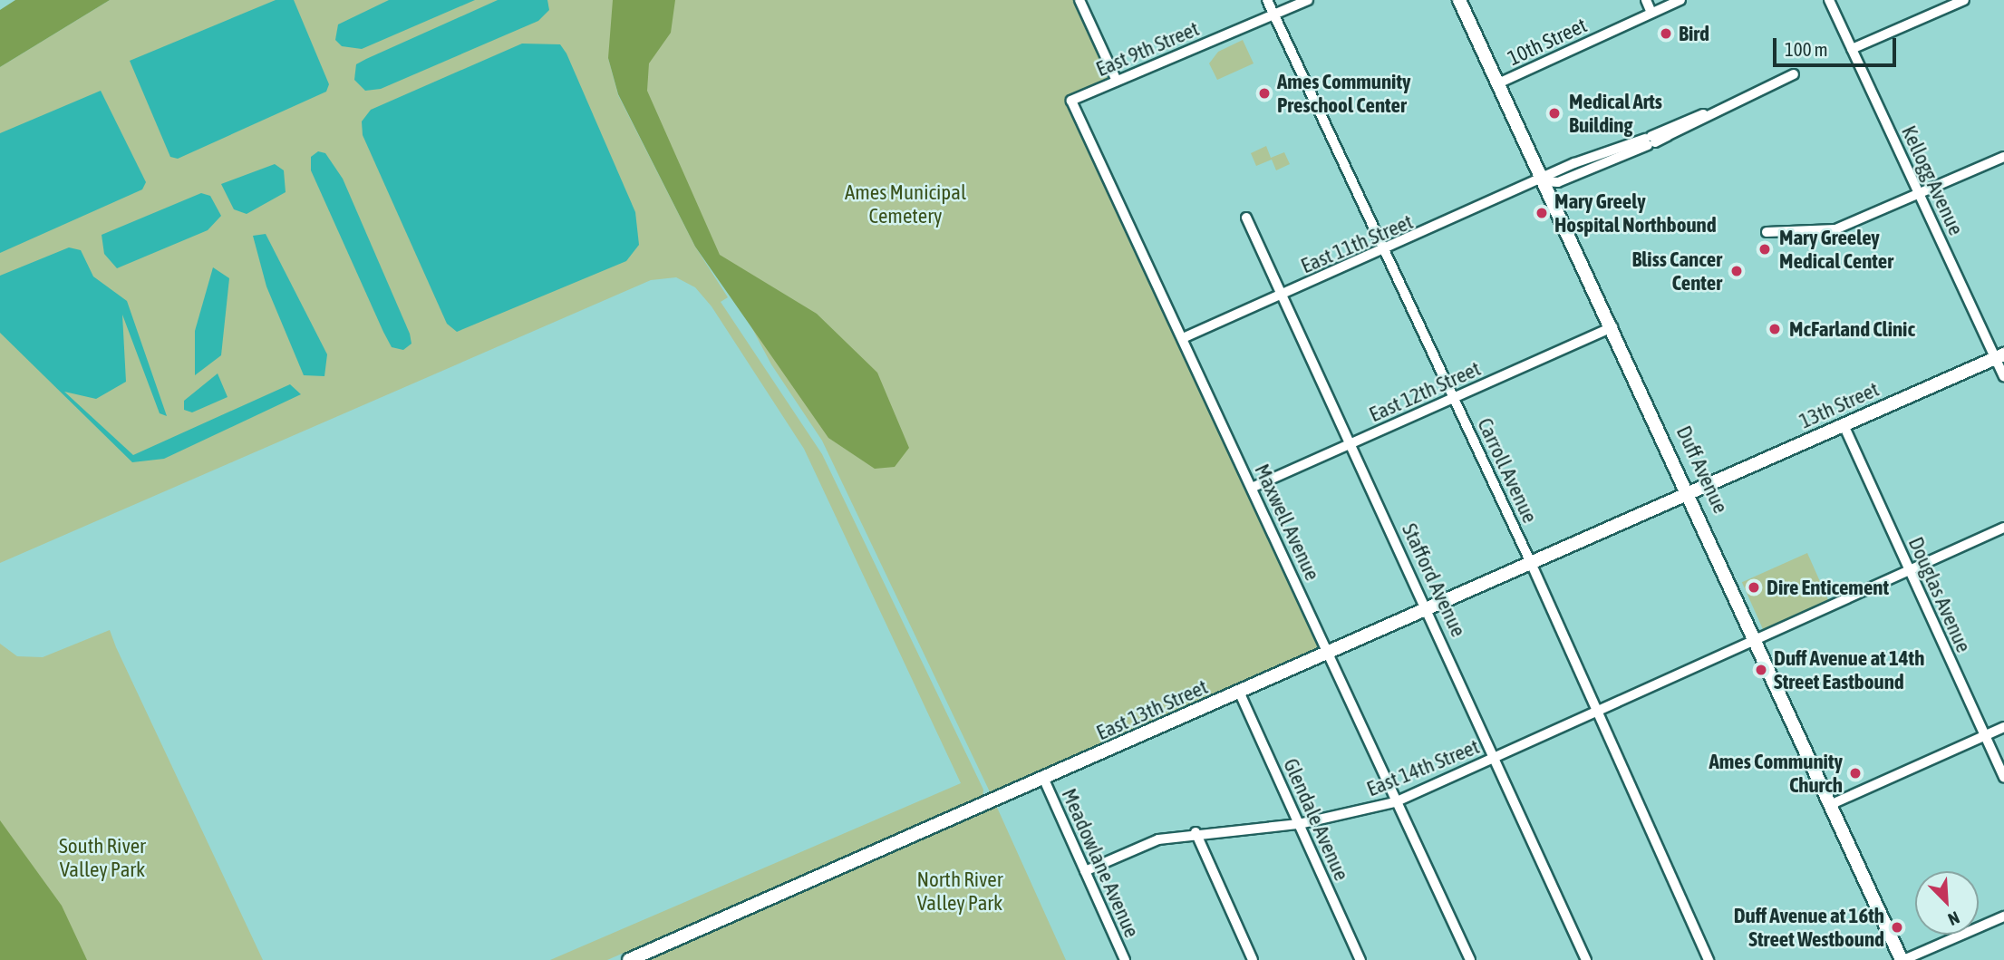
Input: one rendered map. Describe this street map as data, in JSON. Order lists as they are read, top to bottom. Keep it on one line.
{"streets":{"main road":["13th Street","Duff Avenue","East 13th Street"],"street":["10th Street","East 9th Street","Kellogg Avenue","East 11th Street","East 12th Street","Carroll Avenue","Maxwell Avenue","Stafford Avenue","Douglas Avenue","East 14th Street","Glendale Avenue","Meadowlane Avenue"]},"crossings":[["10th Street","Duff Avenue"],["East 9th Street","Carroll Avenue"],["East 9th Street","Maxwell Avenue"],["Kellogg Avenue","13th Street"],["East 11th Street","Duff Avenue"],["East 11th Street","Carroll Avenue"],["East 11th Street","Maxwell Avenue"],["East 11th Street","Stafford Avenue"],["East 12th Street","Duff Avenue"],["East 12th Street","Carroll Avenue"],["East 12th Street","Maxwell Avenue"],["East 12th Street","Stafford Avenue"],["13th Street","Duff Avenue"],["13th Street","Douglas Avenue"],["13th Street","East 13th Street"],["Duff Avenue","East 13th Street"],["Duff Avenue","East 14th Street"],["Carroll Avenue","East 13th Street"],["Carroll Avenue","East 14th Street"],["Maxwell Avenue","East 13th Street"],["Maxwell Avenue","East 14th Street"],["Stafford Avenue","East 13th Street"],["Stafford Avenue","East 14th Street"],["Douglas Avenue","East 14th Street"],["East 13th Street","Glendale Avenue"],["East 13th Street","Meadowlane Avenue"],["East 14th Street","Glendale Avenue"],["East 14th Street","Meadowlane Avenue"]],"parks":["Ames Municipal Cemetery","South River Valley Park","North River Valley Park"],"places":["Bird","Ames Community Preschool Center","Medical Arts Building","Mary Greely Hospital Northbound","Mary Greeley Medical Center","Bliss Cancer Center","McFarland Clinic","Dire Enticement","Duff Avenue at 14th Street Eastbound","Ames Community Church","Duff Avenue at 16th Street Westbound"],"scale_bar":"100 m","north":"bottom right"}
